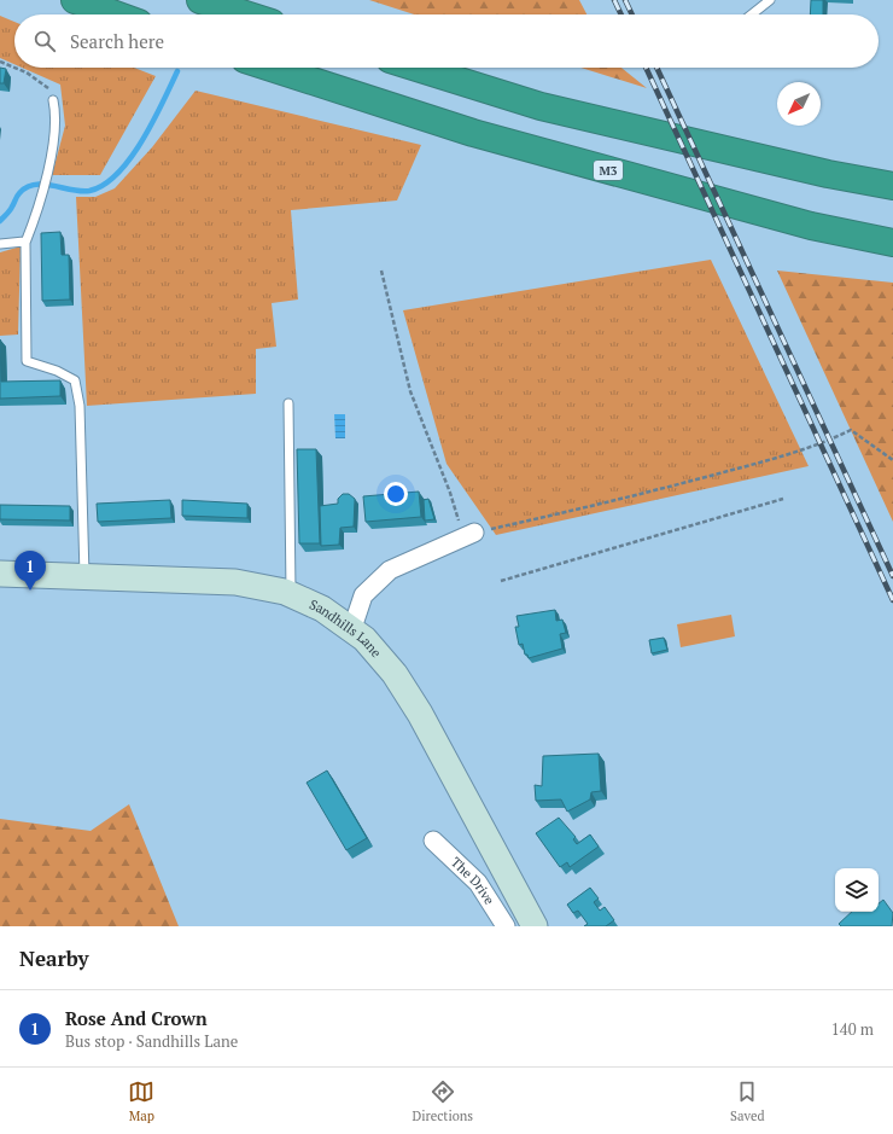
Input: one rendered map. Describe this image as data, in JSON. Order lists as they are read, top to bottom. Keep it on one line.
{"streets":{"highway":["M3"],"main road":["Sandhills Lane"],"street":["The Drive"]},"north":"bottom left","page":{"search":"Search here","pins":"1","heading":"Nearby","list":[{"mark":"1","name":"Rose And Crown","note":"Bus stop · Sandhills Lane","value":"140 m"}],"nav":["Map","Directions","Saved"]}}
